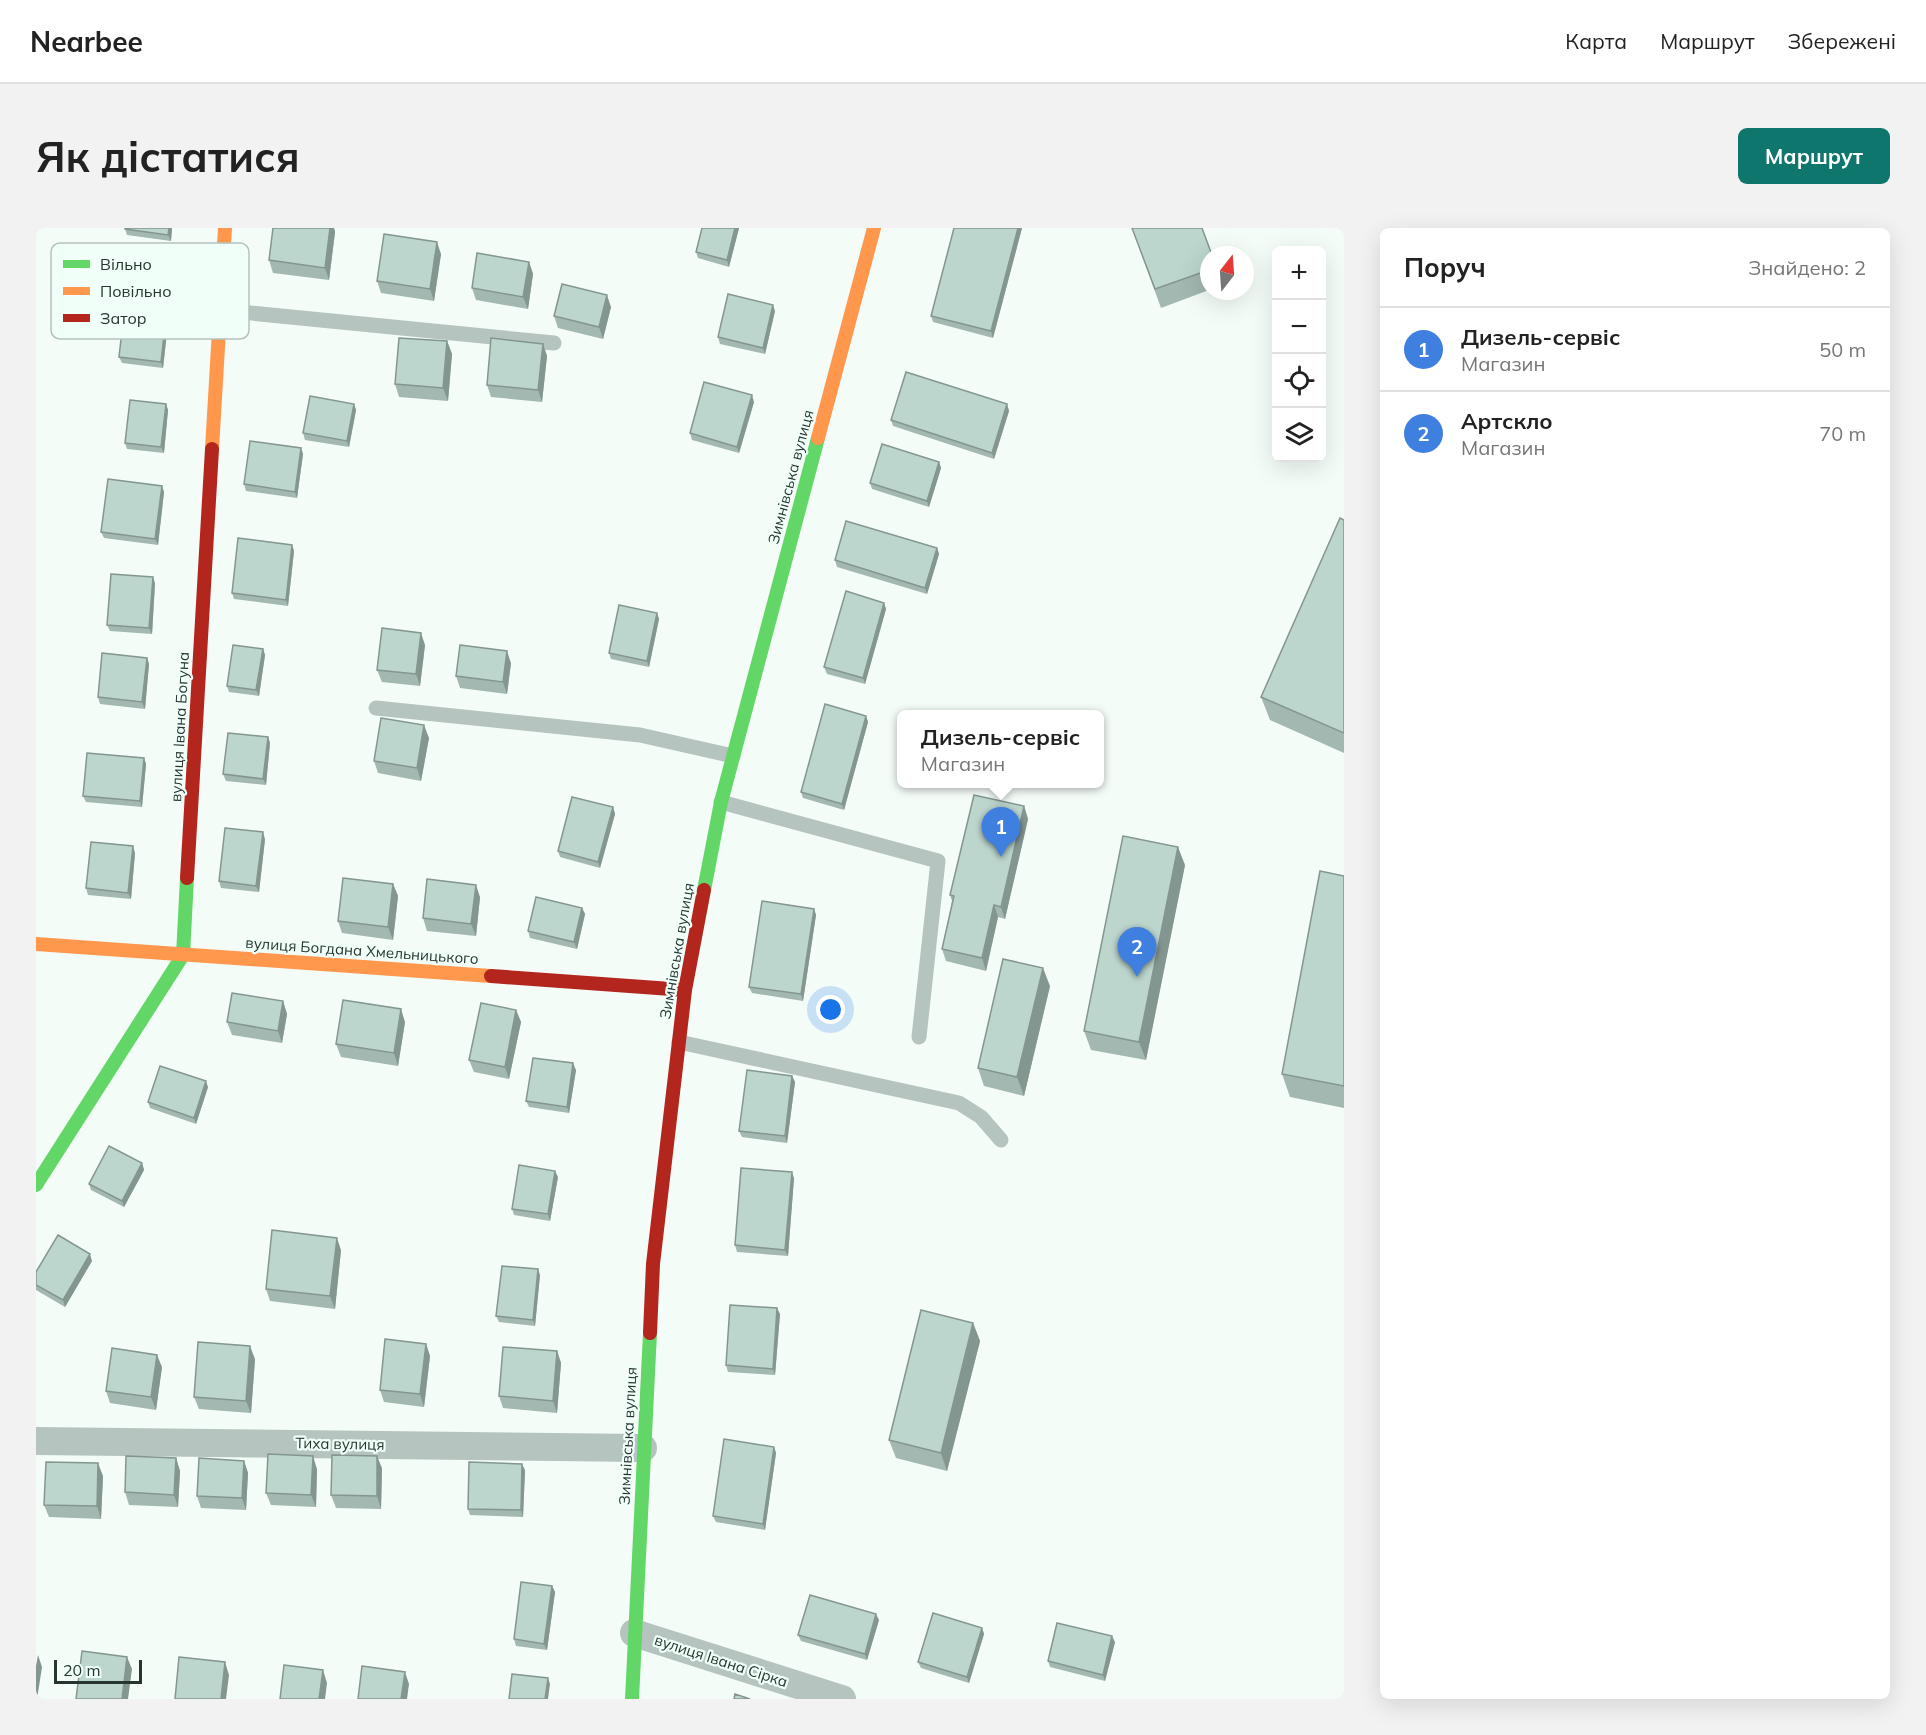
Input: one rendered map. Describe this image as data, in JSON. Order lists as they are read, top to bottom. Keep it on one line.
{"streets":{"street":["Зимнівська вулиця","вулиця Івана Богуна","вулиця Богдана Хмельницького","Тиха вулиця","вулиця Івана Сірка"]},"crossings":[["Зимнівська вулиця","вулиця Богдана Хмельницького"],["Зимнівська вулиця","Тиха вулиця"],["Зимнівська вулиця","вулиця Івана Сірка"],["вулиця Івана Богуна","вулиця Богдана Хмельницького"]],"legend":["Вільно","Повільно","Затор"],"scale_bar":"20 m","north":"top","page":{"header":"Nearbee","nav":["Карта","Маршрут","Збережені"],"buttons":"Маршрут","title":"Як дістатися","heading":["Поруч","Знайдено: 2"],"map_buttons":["+","−"],"list":[{"mark":"1","name":"Дизель-сервіс","note":"Магазин","value":"50 m"},{"mark":"2","name":"Артскло","note":"Магазин","value":"70 m"}],"popup":["Дизель-сервіс","Магазин"],"pins":["1","2"],"scale":"20 m"}}
